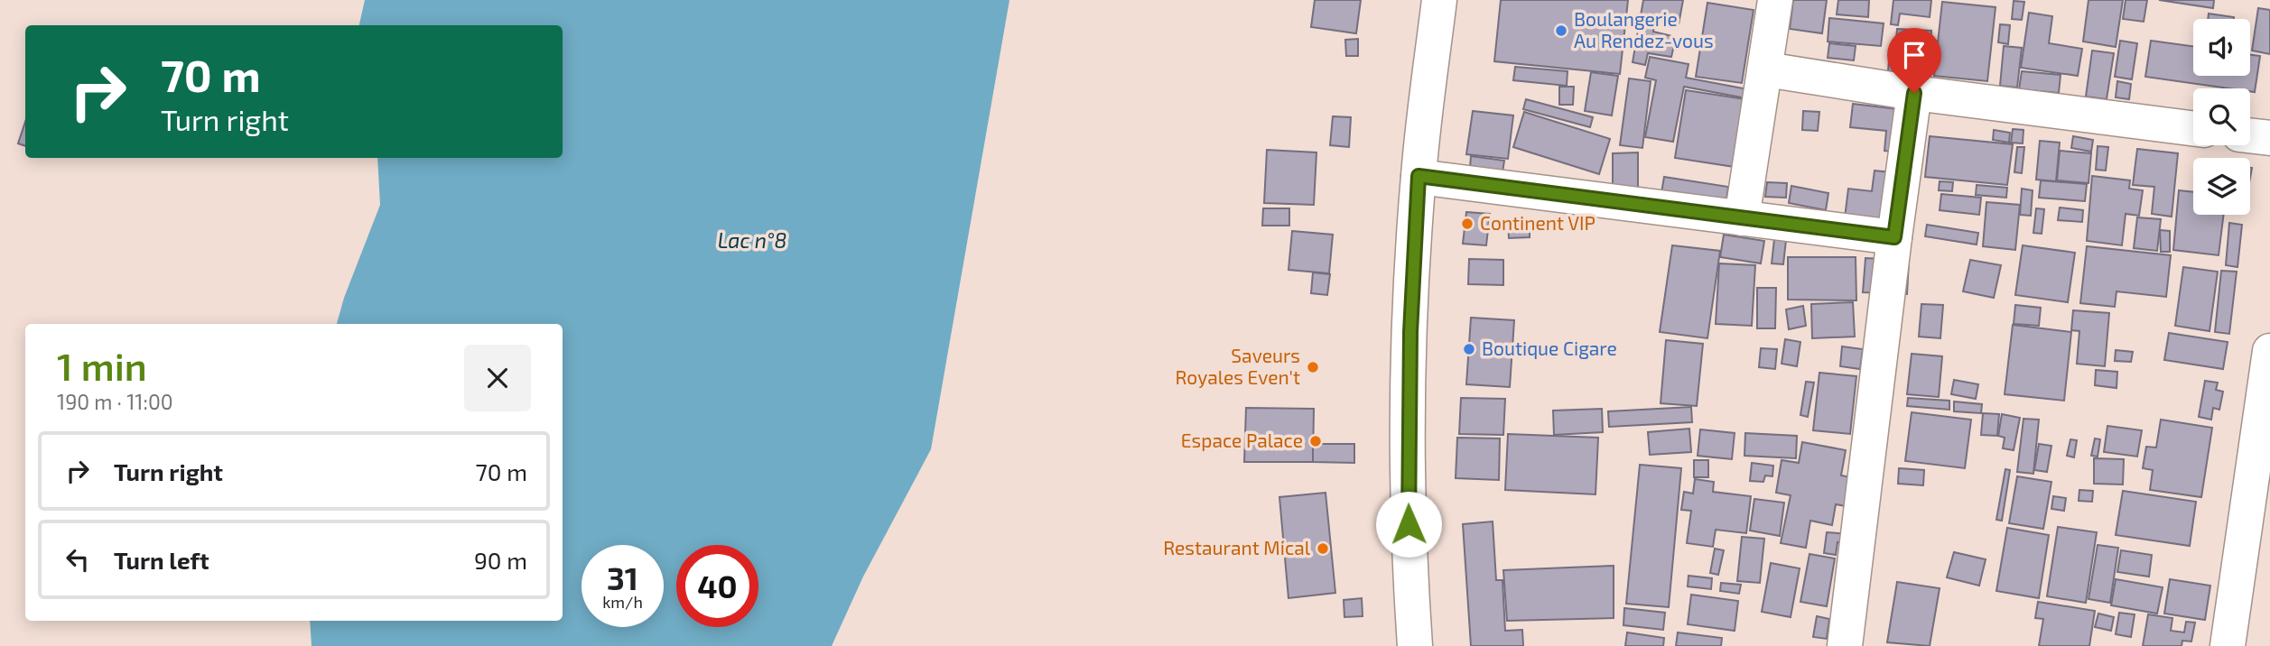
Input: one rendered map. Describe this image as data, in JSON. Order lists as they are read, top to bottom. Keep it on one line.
{"water":["Lac n°8"],"places":["Boulangerie Au Rendez-vous","Continent VIP","Boutique Cigare","Saveurs Royales Even't","Espace Palace","Restaurant Mical"],"page":{"turn":["70 m","Turn right"],"heading":["1 min","190 m · 11:00"],"list":[{"name":"Turn right","value":"70 m"},{"name":"Turn left","value":"90 m"}],"speed":"31 km/h","limit":"40"}}
